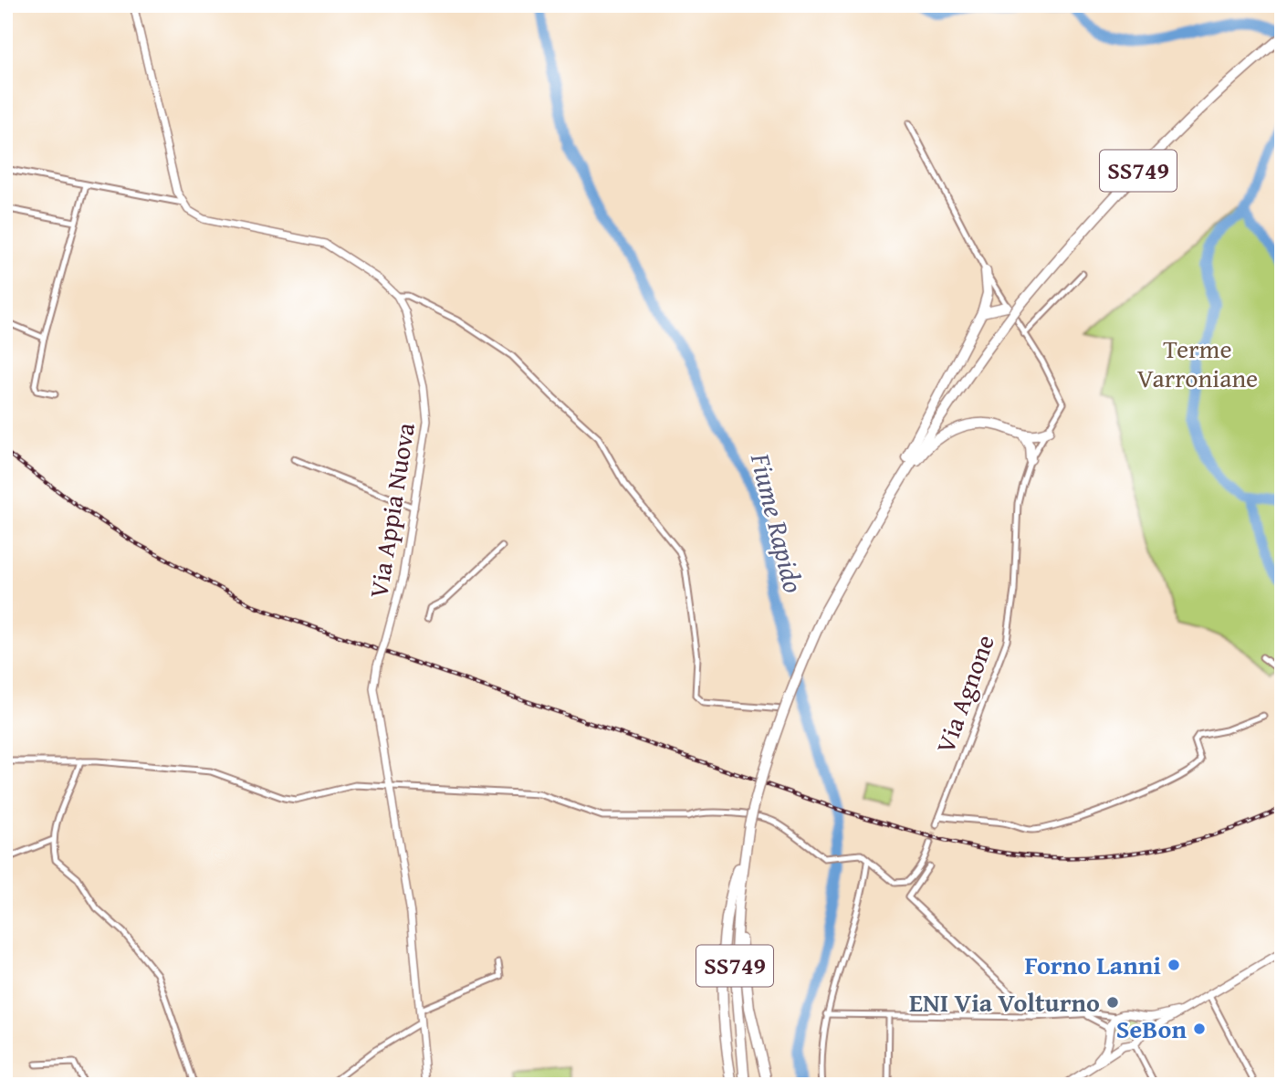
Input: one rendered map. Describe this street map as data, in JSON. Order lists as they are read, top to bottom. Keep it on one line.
{"streets":{"highway":["SS749"],"street":["Via Appia Nuova","Via Agnone"]},"water":["Fiume Rapido"],"parks":["Terme Varroniane"],"places":["Forno Lanni","ENI Via Volturno","SeBon"]}
